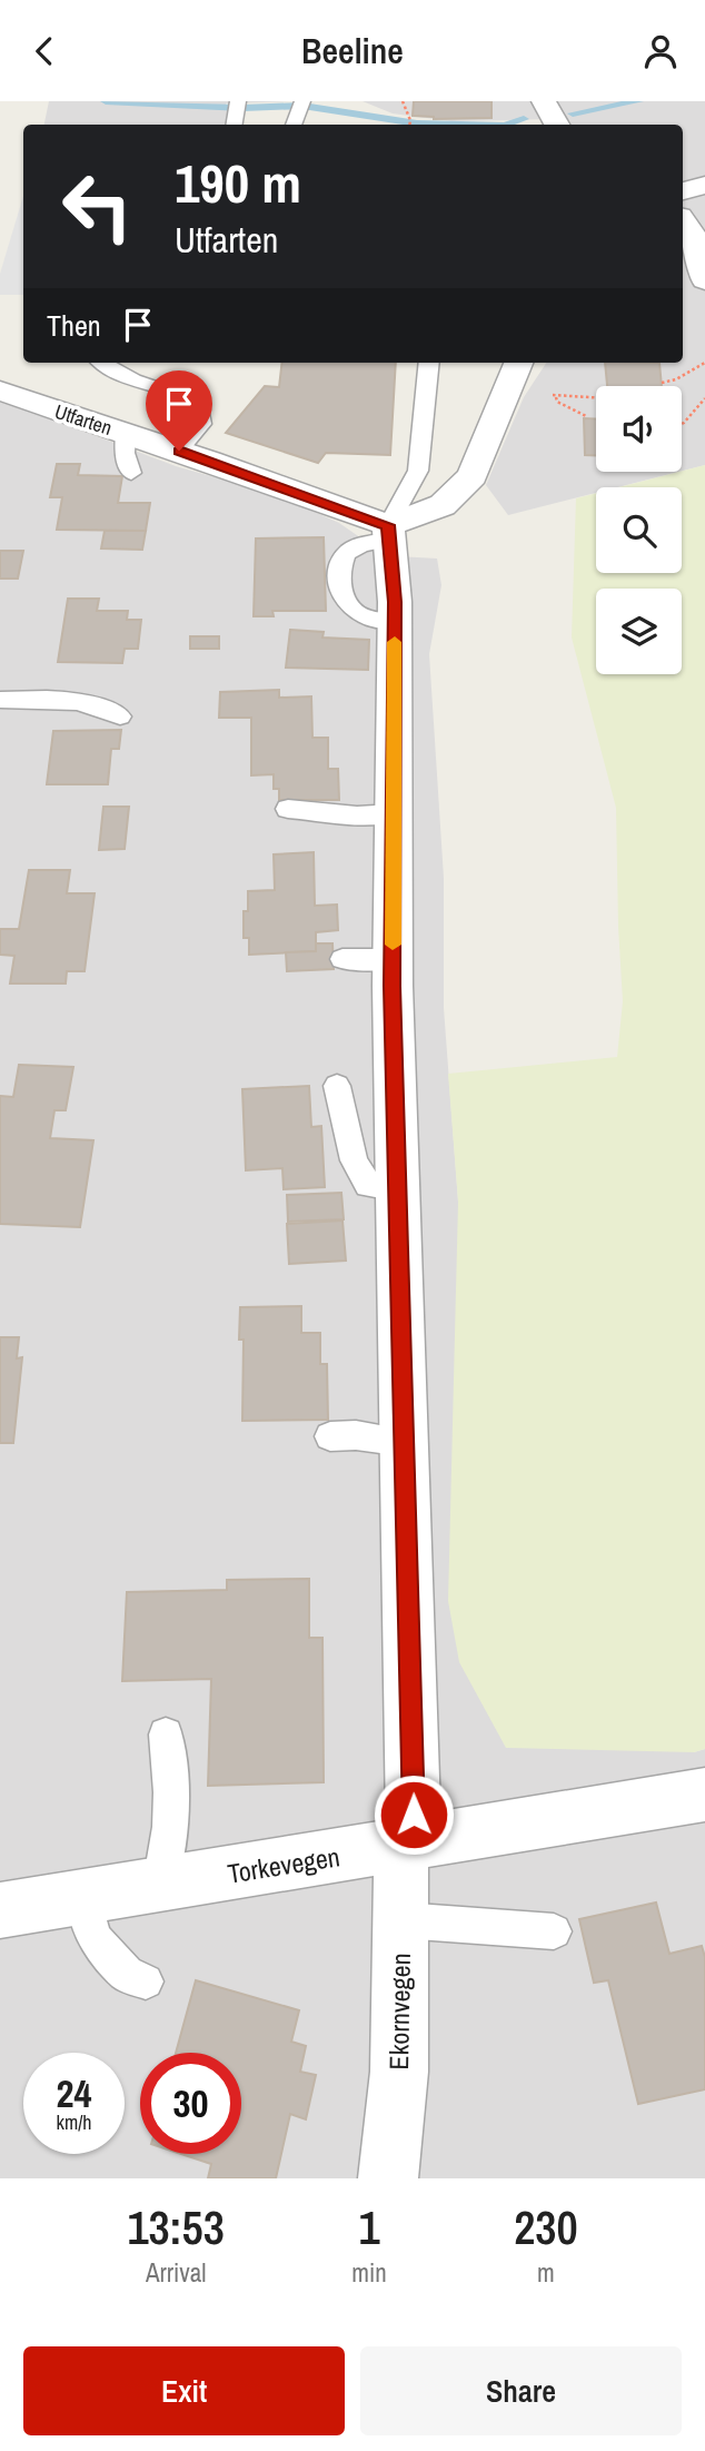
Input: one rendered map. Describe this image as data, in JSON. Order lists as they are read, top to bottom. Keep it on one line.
{"streets":{"street":["Utfarten","Torkevegen","Ekornvegen"]},"crossings":[["Utfarten","Ekornvegen"],["Torkevegen","Ekornvegen"]],"page":{"header":"Beeline","turn":["190 m","Utfarten"],"then":"Then","speed":"24 km/h","limit":"30","eta":["13:53","Arrival","1","min","230","m"],"buttons":["Exit","Share"]}}
